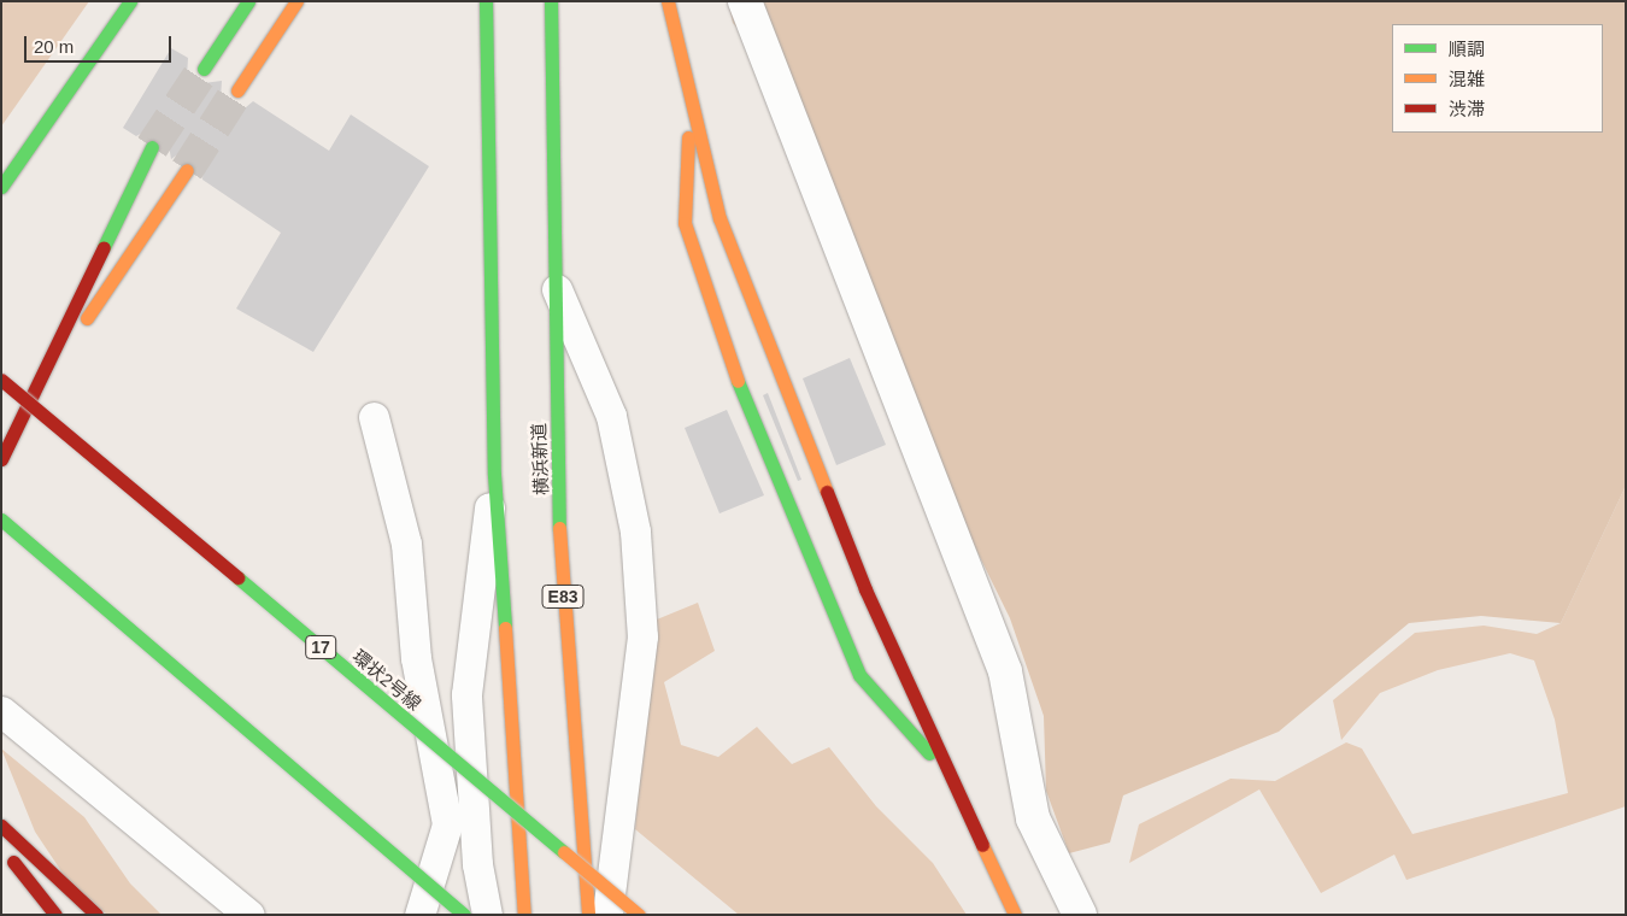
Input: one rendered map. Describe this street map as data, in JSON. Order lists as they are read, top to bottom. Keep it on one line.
{"streets":{"main road":["横浜新道","E83","17","環状2号線"]},"legend":["順調","混雑","渋滞"],"scale_bar":"20 m"}
